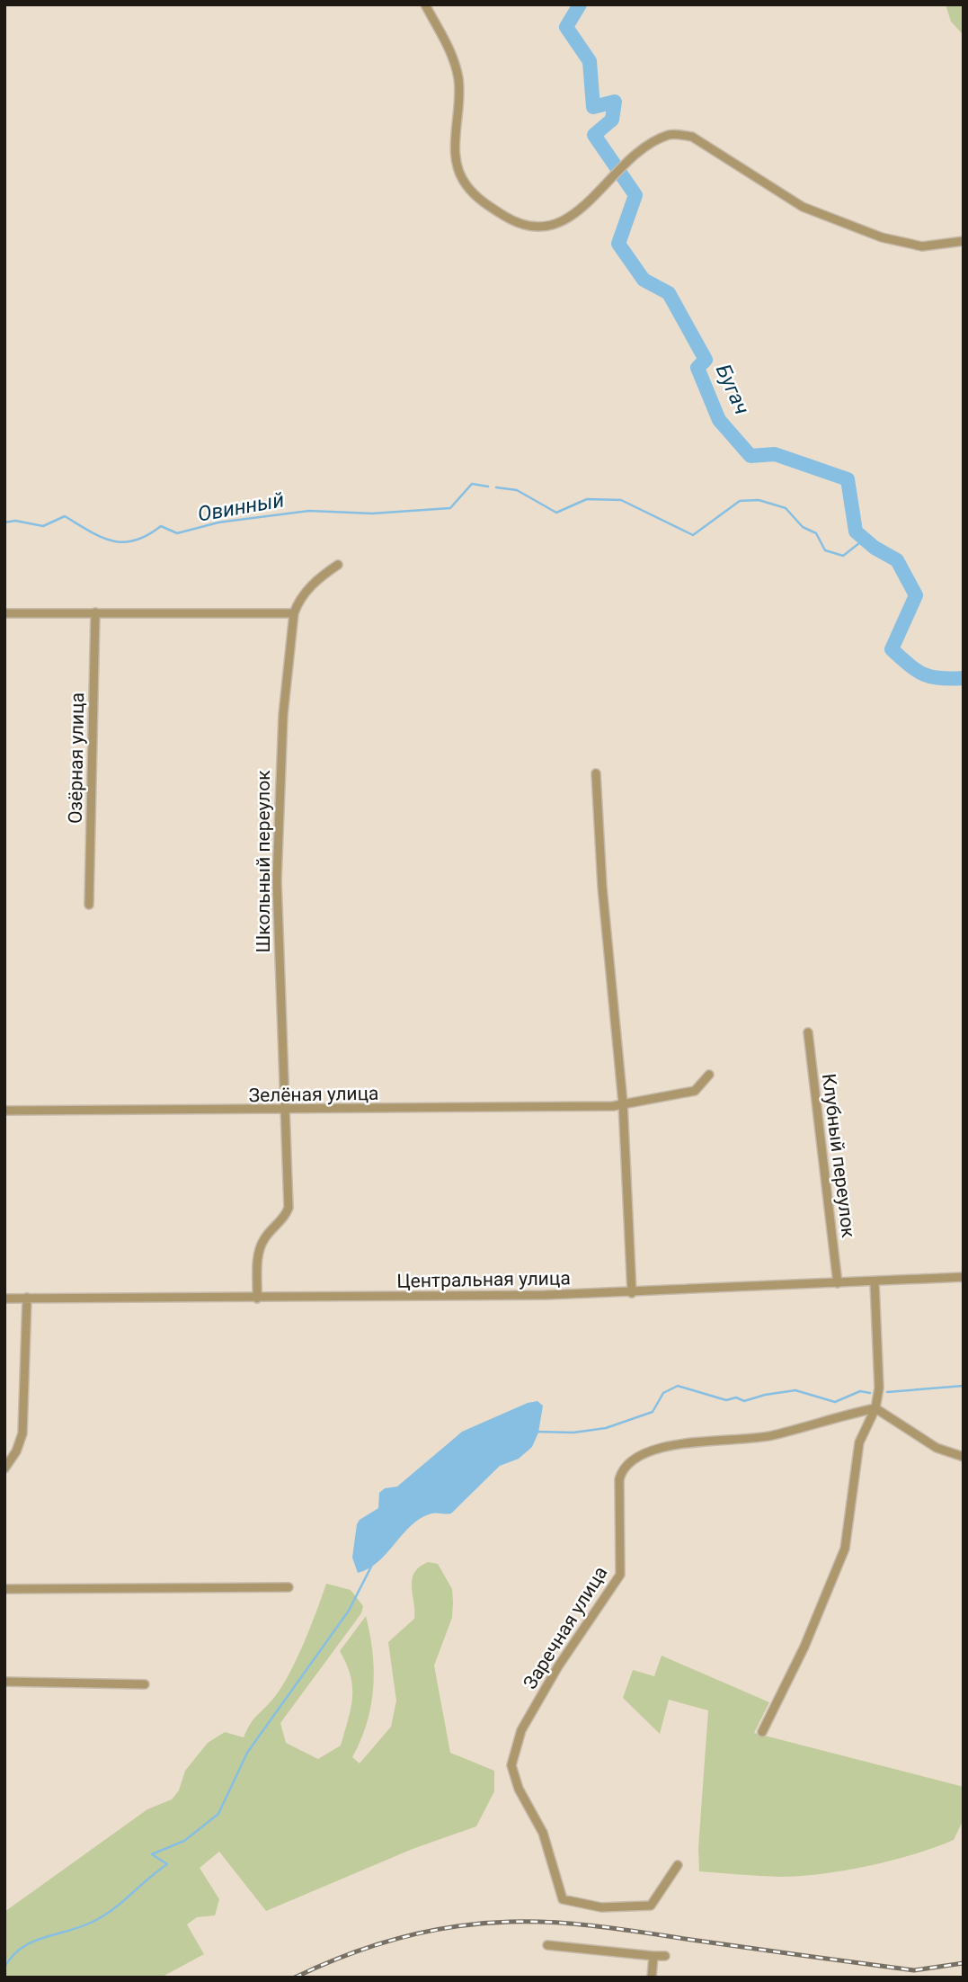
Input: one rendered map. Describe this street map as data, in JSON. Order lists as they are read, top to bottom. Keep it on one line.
{"streets":{"street":["Озёрная улица","Школьный переулок","Зелёная улица","Клубный переулок","Центральная улица","Заречная улица"]},"crossings":[["Школьный переулок","Зелёная улица"],["Школьный переулок","Центральная улица"],["Клубный переулок","Центральная улица"]],"water":["Бугач","Овинный"]}
